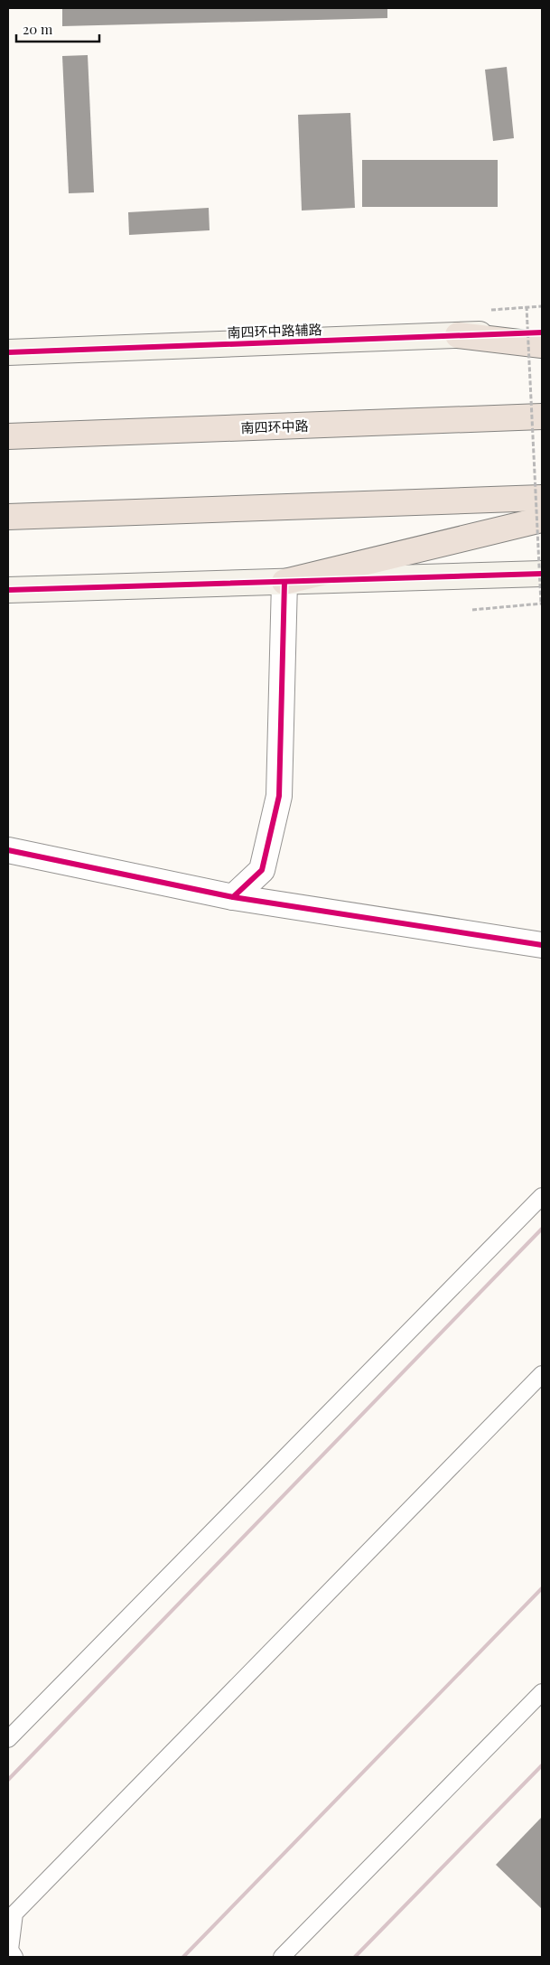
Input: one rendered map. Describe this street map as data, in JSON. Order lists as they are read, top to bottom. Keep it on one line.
{"streets":{"highway":["南四环中路"],"main road":["南四环中路辅路"]},"scale_bar":"20 m"}
